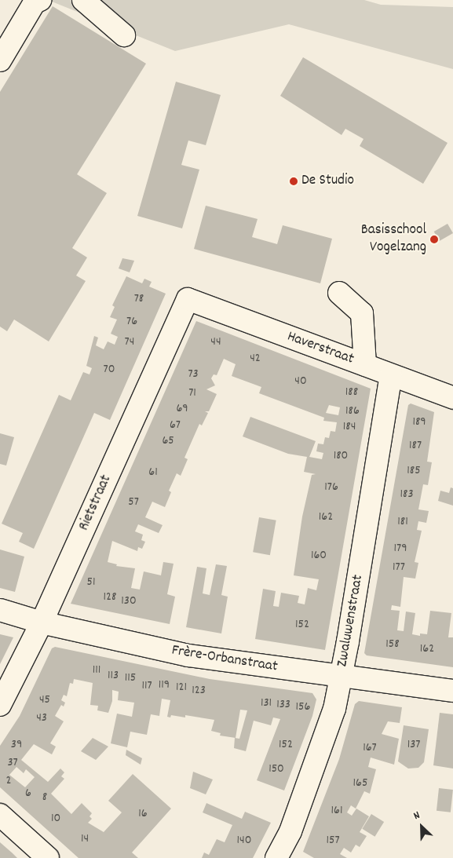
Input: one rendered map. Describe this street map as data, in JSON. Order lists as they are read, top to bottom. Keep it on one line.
{"streets":{"street":["Haverstraat","Rietstraat","Zwaluwenstraat","Frère-Orbanstraat"]},"crossings":[["Haverstraat","Rietstraat"],["Haverstraat","Zwaluwenstraat"],["Rietstraat","Frère-Orbanstraat"],["Zwaluwenstraat","Frère-Orbanstraat"]],"places":["De Studio","Basisschool Vogelzang"],"house_numbers":["78","76","74","44","42","70","73","40","188","71","69","186","189","67","184","65","187","180","185","61","176","183","57","162","181","179","160","177","51","128","130","152","158","162","111","113","115","119","117","121","123","45","131","133","156","43","39","152","137","167","37","150","2","165","6","8","161","16","10","14","140","157"],"north":"top left"}
